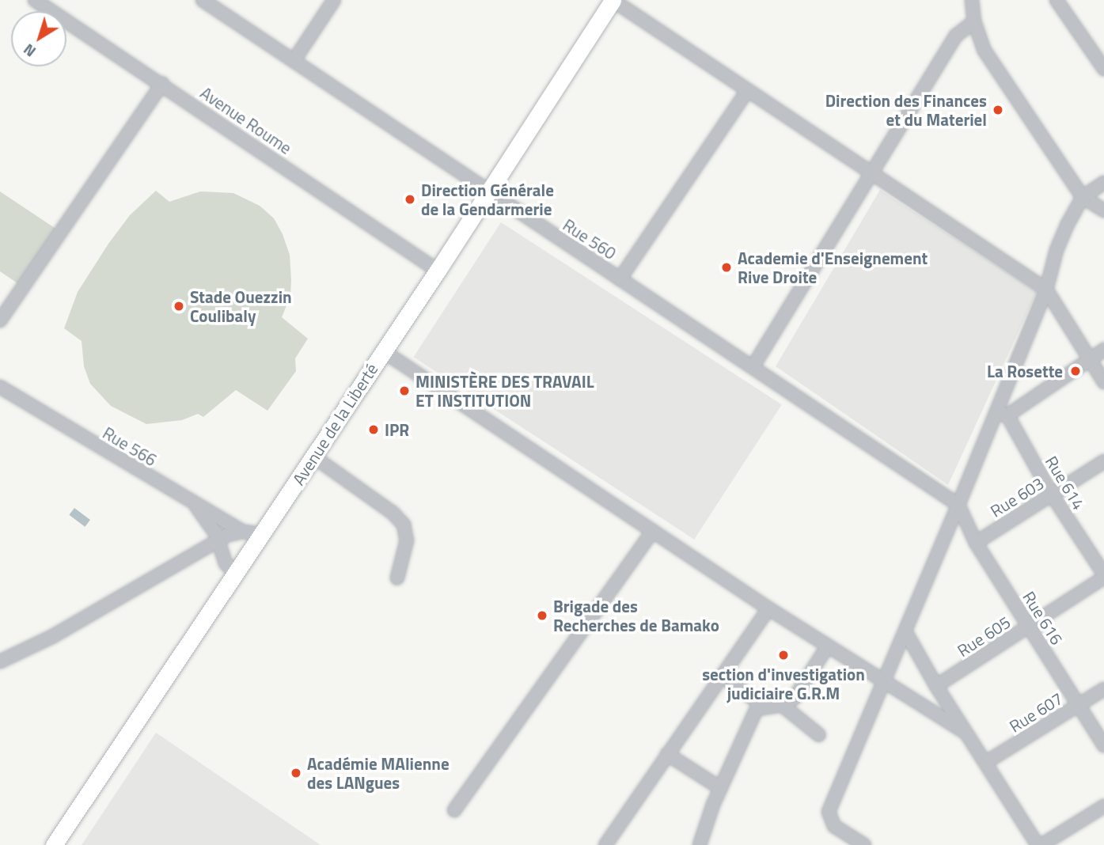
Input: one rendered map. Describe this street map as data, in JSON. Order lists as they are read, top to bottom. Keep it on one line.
{"streets":{"main road":["Avenue de la Liberté"],"street":["Avenue Roume","Rue 560","Rue 566","Rue 614","Rue 603","Rue 616","Rue 605","Rue 607"]},"crossings":[["Avenue Roume","Avenue de la Liberté"],["Rue 560","Avenue de la Liberté"],["Rue 560","Rue 616"],["Rue 614","Rue 603"],["Rue 614","Rue 605"],["Rue 603","Rue 616"],["Rue 616","Rue 605"],["Rue 616","Rue 607"]],"places":["Direction des Finances et du Materiel","Direction Générale de la Gendarmerie","Academie d'Enseignement Rive Droite","Stade Ouezzin Coulibaly","La Rosette","MINISTÈRE DES TRAVAIL ET INSTITUTION","IPR","Brigade des Recherches de Bamako","section d'investigation judiciaire G.R.M","Académie MAlienne des LANgues"],"north":"bottom left"}
